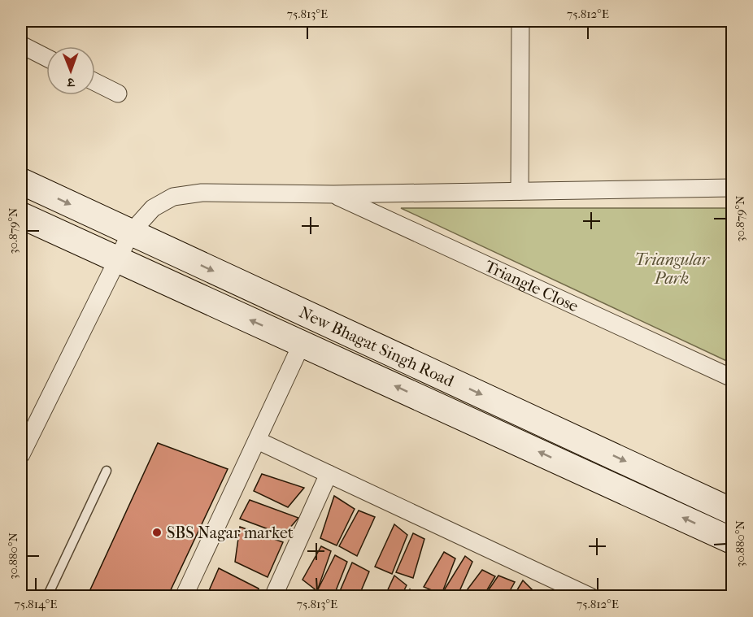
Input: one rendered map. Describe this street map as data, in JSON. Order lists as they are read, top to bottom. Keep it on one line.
{"streets":{"street":["Triangle Close","New Bhagat Singh Road"]},"crossings":[["Triangle Close","New Bhagat Singh Road"]],"parks":["Triangular Park"],"places":["SBS Nagar market"],"north":"bottom","coordinates":["75.813°E","75.812°E","30.879°N","30.880°N","75.814°E"]}
